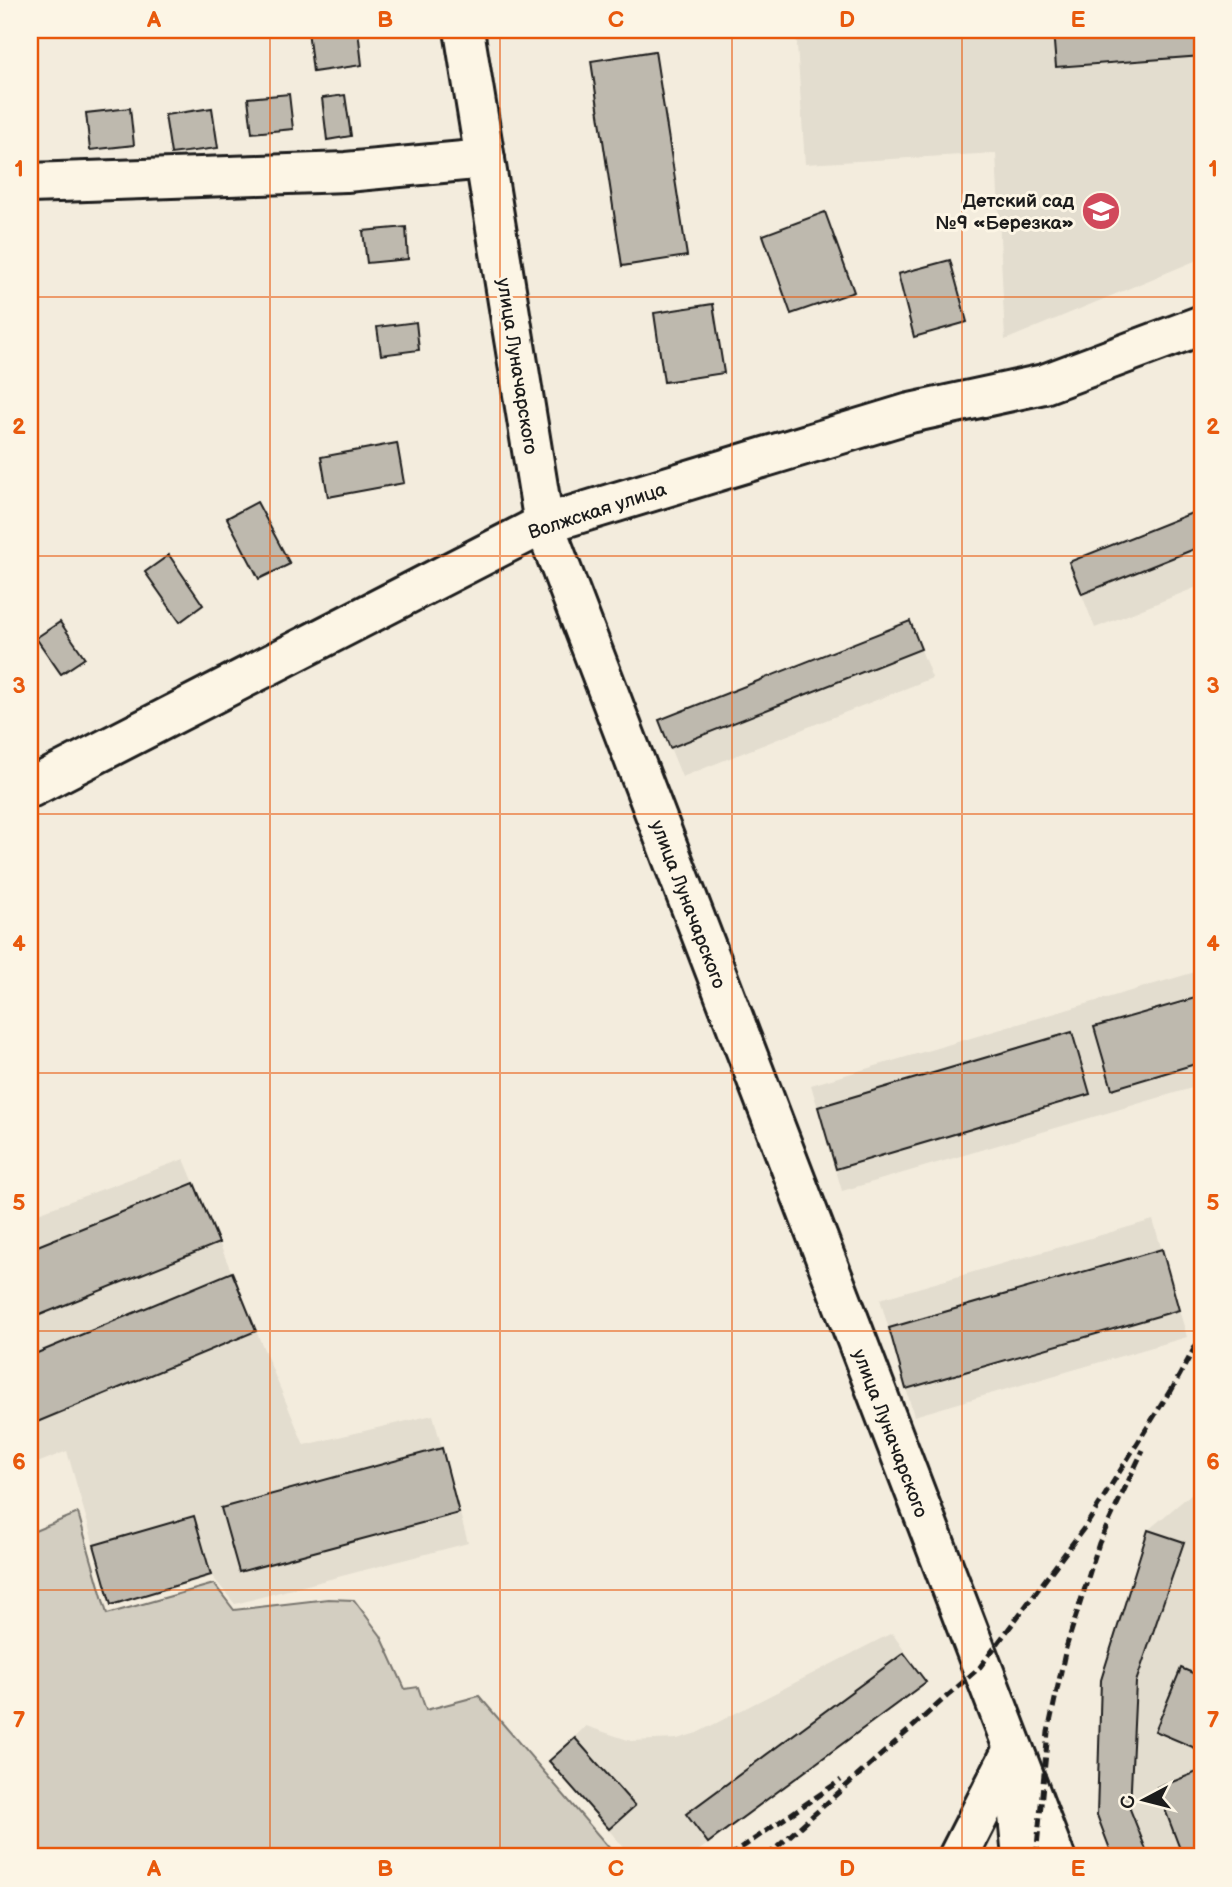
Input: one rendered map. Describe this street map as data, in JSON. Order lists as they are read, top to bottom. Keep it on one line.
{"streets":{"street":["улица Луначарского","Волжская улица"]},"crossings":[["улица Луначарского","Волжская улица"]],"places":{"school or university":["Детский сад №9 «Березка»"]},"north":"left","grid":{"columns":["A","B","C","D","E"],"rows":["1","2","3","4","5","6","7"]}}
